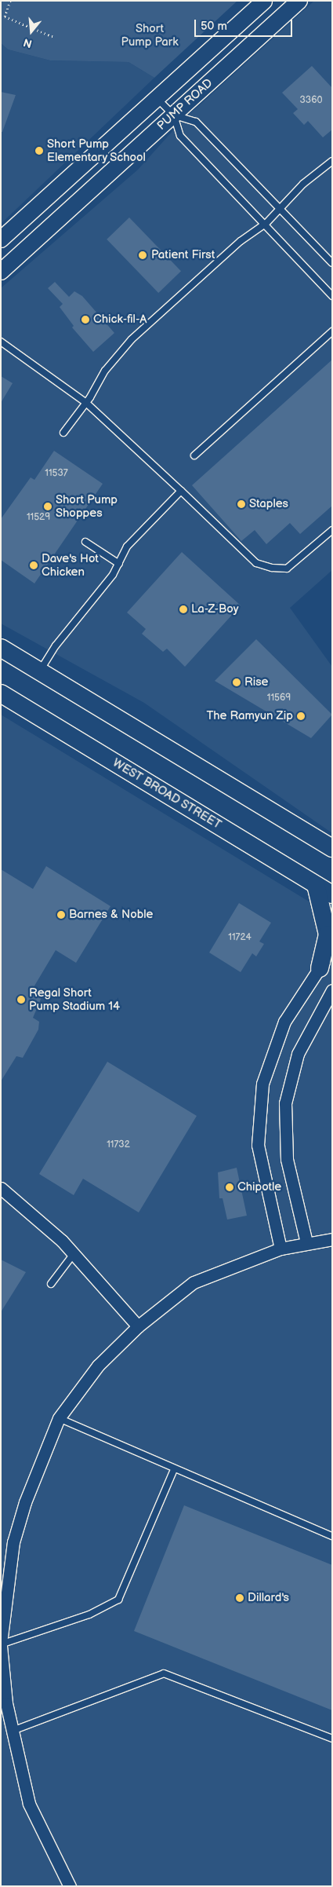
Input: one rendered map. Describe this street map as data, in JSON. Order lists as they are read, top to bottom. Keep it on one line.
{"streets":{"main road":["PUMP ROAD","WEST BROAD STREET"]},"parks":["Short Pump Park"],"places":["Short Pump Elementary School","Patient First","Chick-fil-A","Staples","Short Pump Shoppes","Dave's Hot Chicken","La-Z-Boy","Rise","The Ramyun Zip","Barnes & Noble","Regal Short Pump Stadium 14","Chipotle","Dillard's"],"house_numbers":["3360","11537","11529","11569","11724","11732"],"scale_bar":"50 m","north":"bottom"}
